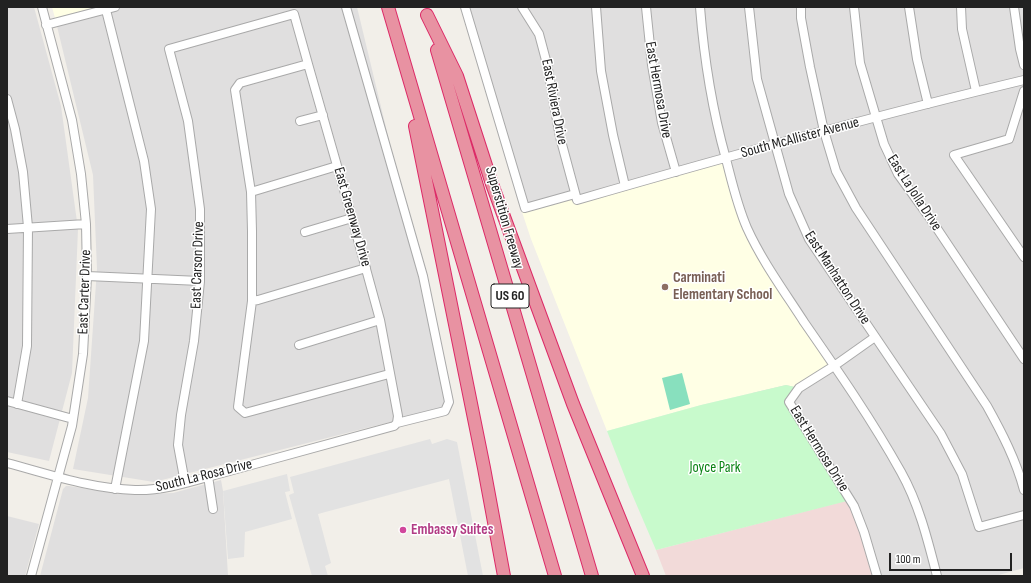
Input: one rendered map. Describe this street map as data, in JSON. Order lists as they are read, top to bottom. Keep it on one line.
{"streets":{"highway":["Superstition Freeway","US 60"],"street":["East Hermosa Drive","East Riviera Drive","South McAllister Avenue","East La Jolla Drive","East Greenway Drive","East Carson Drive","East Manhatton Drive","East Carter Drive","South La Rosa Drive"]},"crossings":[["East Hermosa Drive","South McAllister Avenue"],["East Hermosa Drive","East Manhatton Drive"],["East Riviera Drive","South McAllister Avenue"],["South McAllister Avenue","East La Jolla Drive"],["South McAllister Avenue","East Manhatton Drive"],["East Greenway Drive","East Carson Drive"],["East Greenway Drive","South La Rosa Drive"],["East Carson Drive","South La Rosa Drive"],["East Carter Drive","South La Rosa Drive"]],"parks":["Joyce Park"],"places":["Carminati Elementary School","Embassy Suites"],"scale_bar":"100 m"}
